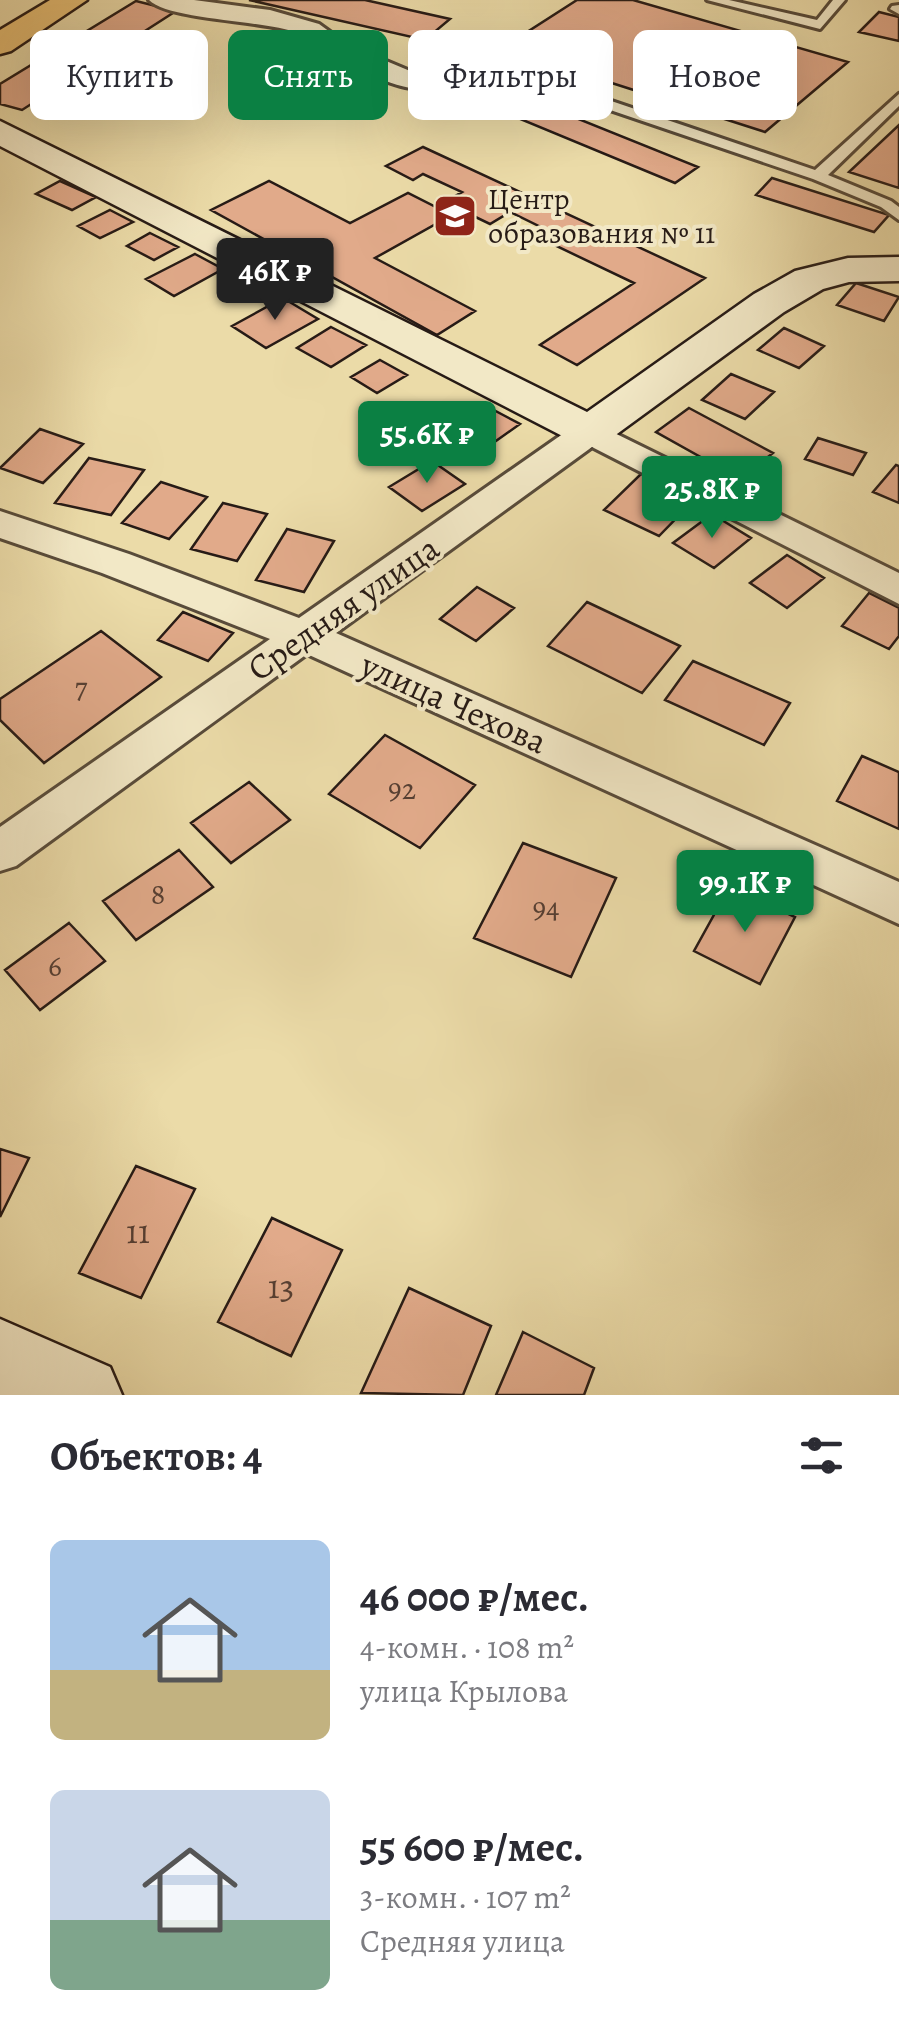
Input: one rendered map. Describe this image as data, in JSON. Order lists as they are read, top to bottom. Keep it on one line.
{"streets":{"street":["Средняя улица","улица Чехова"]},"crossings":[["Средняя улица","улица Чехова"]],"places":{"school or university":["Центр образования № 11"]},"house_numbers":["7","92","8","94","6","11","13"],"page":{"chip":["Купить","Снять","Фильтры","Новое"],"price":["46K ₽","55.6K ₽","25.8K ₽","99.1K ₽"],"heading":"Объектов: 4","list":[{"name":"46 000 ₽/мес.","note":"4-комн. · 108 m² · улица Крылова"},{"name":"55 600 ₽/мес.","note":"3-комн. · 107 m² · Средняя улица"}]}}
